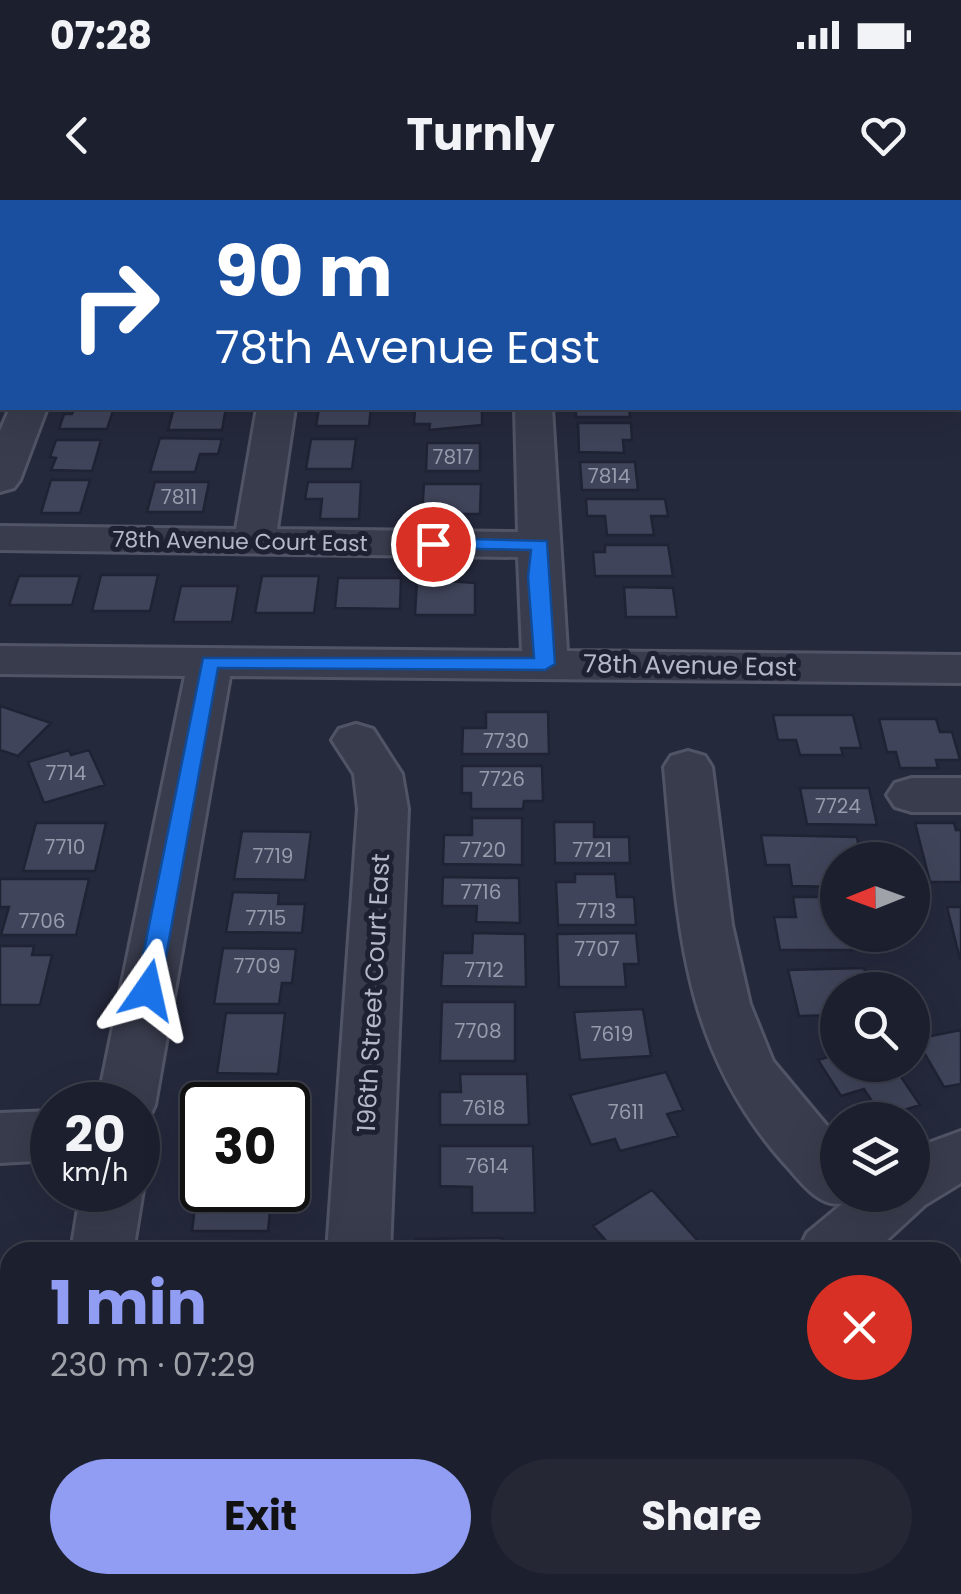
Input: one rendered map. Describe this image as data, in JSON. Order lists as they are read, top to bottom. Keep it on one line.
{"streets":{"street":["78th Avenue Court East","78th Avenue East","196th Street Court East"]},"house_numbers":["7817","7814","7811","7730","7714","7726","7724","7710","7720","7721","7719","7716","7713","7715","7706","7707","7709","7712","7708","7619","7618","7611","7614"],"north":"left","page":{"status":"07:28","header":"Turnly","turn":["90 m","78th Avenue East"],"speed":"20 km/h","limit":"30","heading":["1 min","230 m · 07:29"],"buttons":["Exit","Share"]}}
